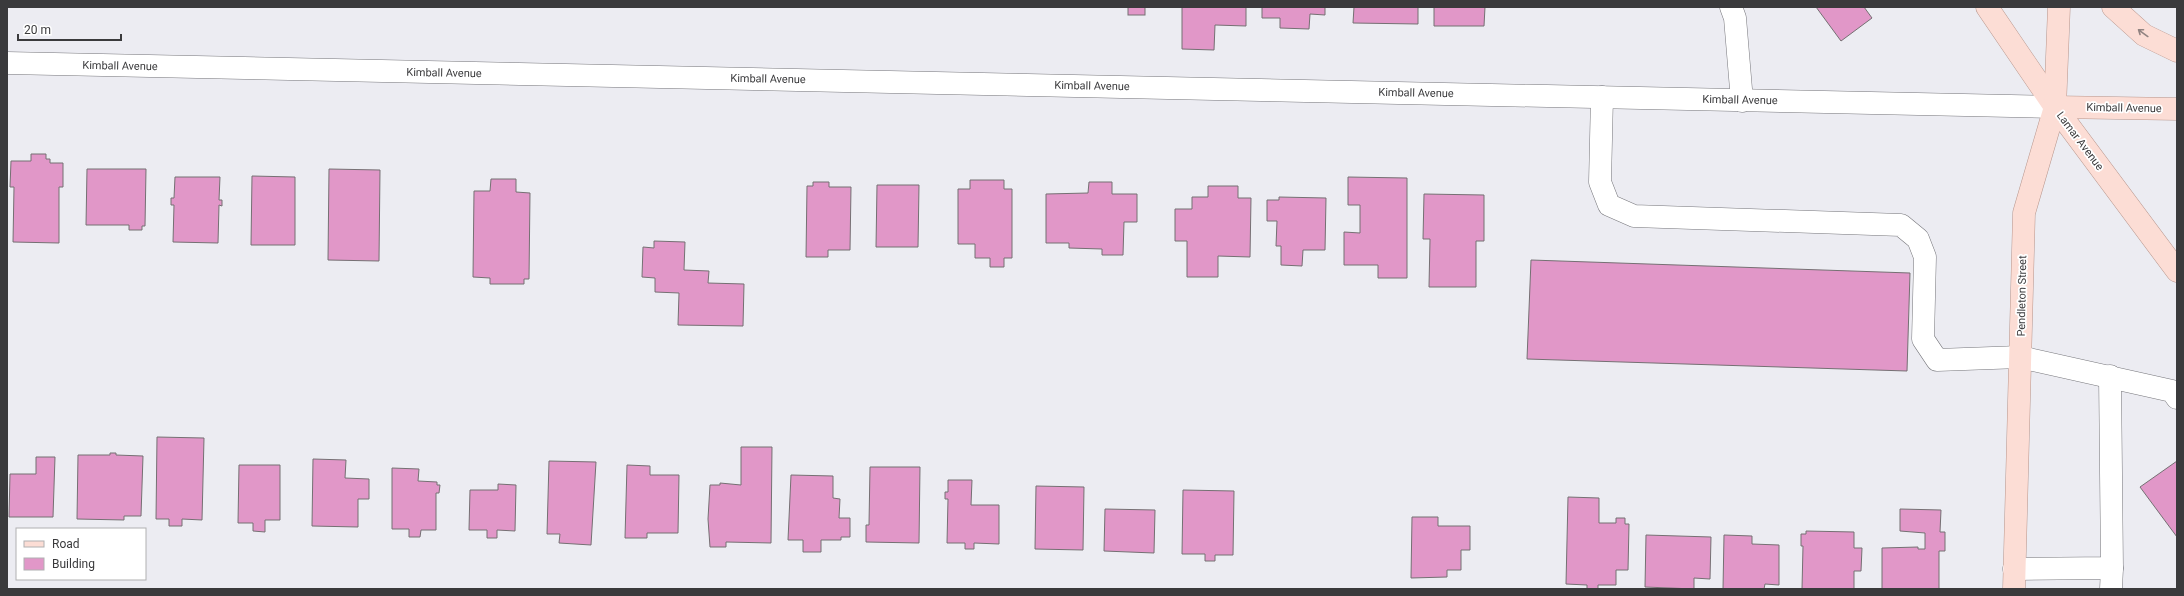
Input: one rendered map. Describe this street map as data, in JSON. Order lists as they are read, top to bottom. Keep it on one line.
{"streets":{"main road":["Kimball Avenue","Lamar Avenue","Pendleton Street"]},"crossings":[["Kimball Avenue","Lamar Avenue"],["Kimball Avenue","Pendleton Street"],["Lamar Avenue","Pendleton Street"]],"legend":["Road","Building"],"scale_bar":"20 m"}
